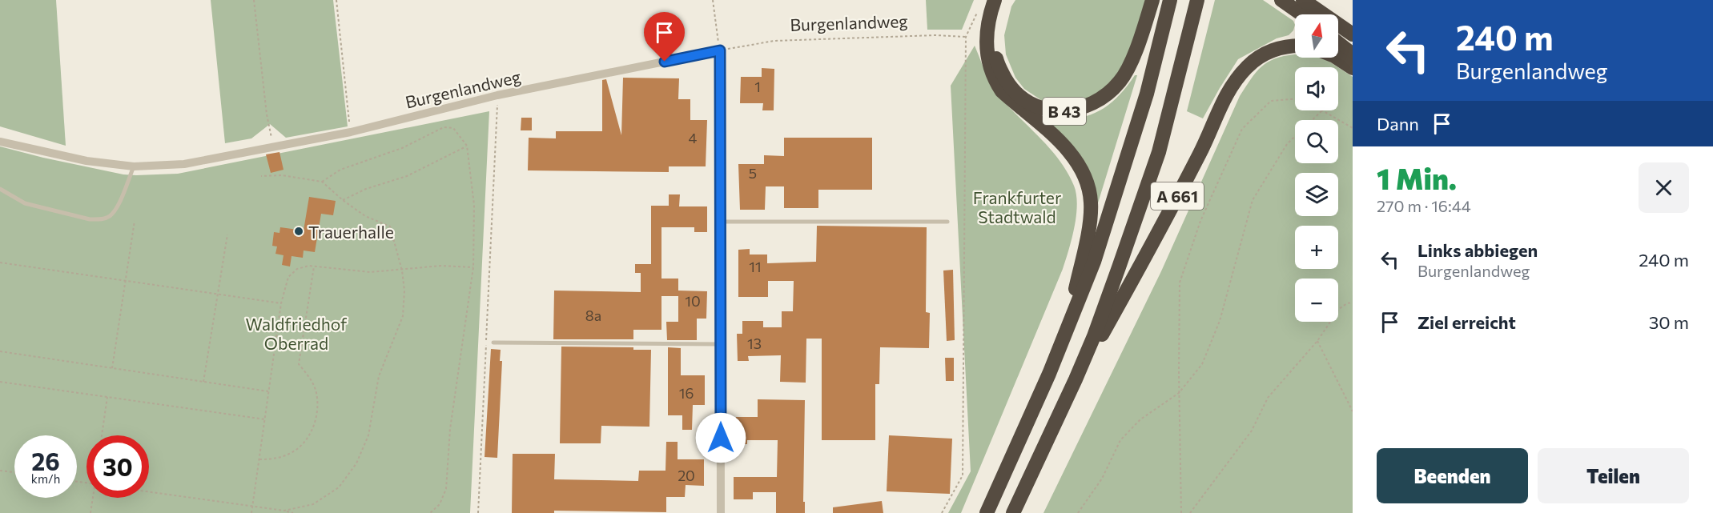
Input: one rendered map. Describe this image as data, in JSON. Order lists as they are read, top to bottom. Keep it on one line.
{"streets":{"highway":["B 43","A 661"],"street":["Burgenlandweg"]},"parks":["Frankfurter Stadtwald","Waldfriedhof Oberrad"],"places":["Trauerhalle"],"house_numbers":["1","4","5","11","10","8a","13","16","20"],"north":"top","page":{"turn":["240 m","Burgenlandweg"],"map_buttons":["+","−"],"then":"Dann","heading":["1 Min.","270 m · 16:44"],"list":[{"name":"Links abbiegen","note":"Burgenlandweg","value":"240 m"},{"name":"Ziel erreicht","value":"30 m"}],"speed":"26 km/h","limit":"30","buttons":["Beenden","Teilen"]}}
